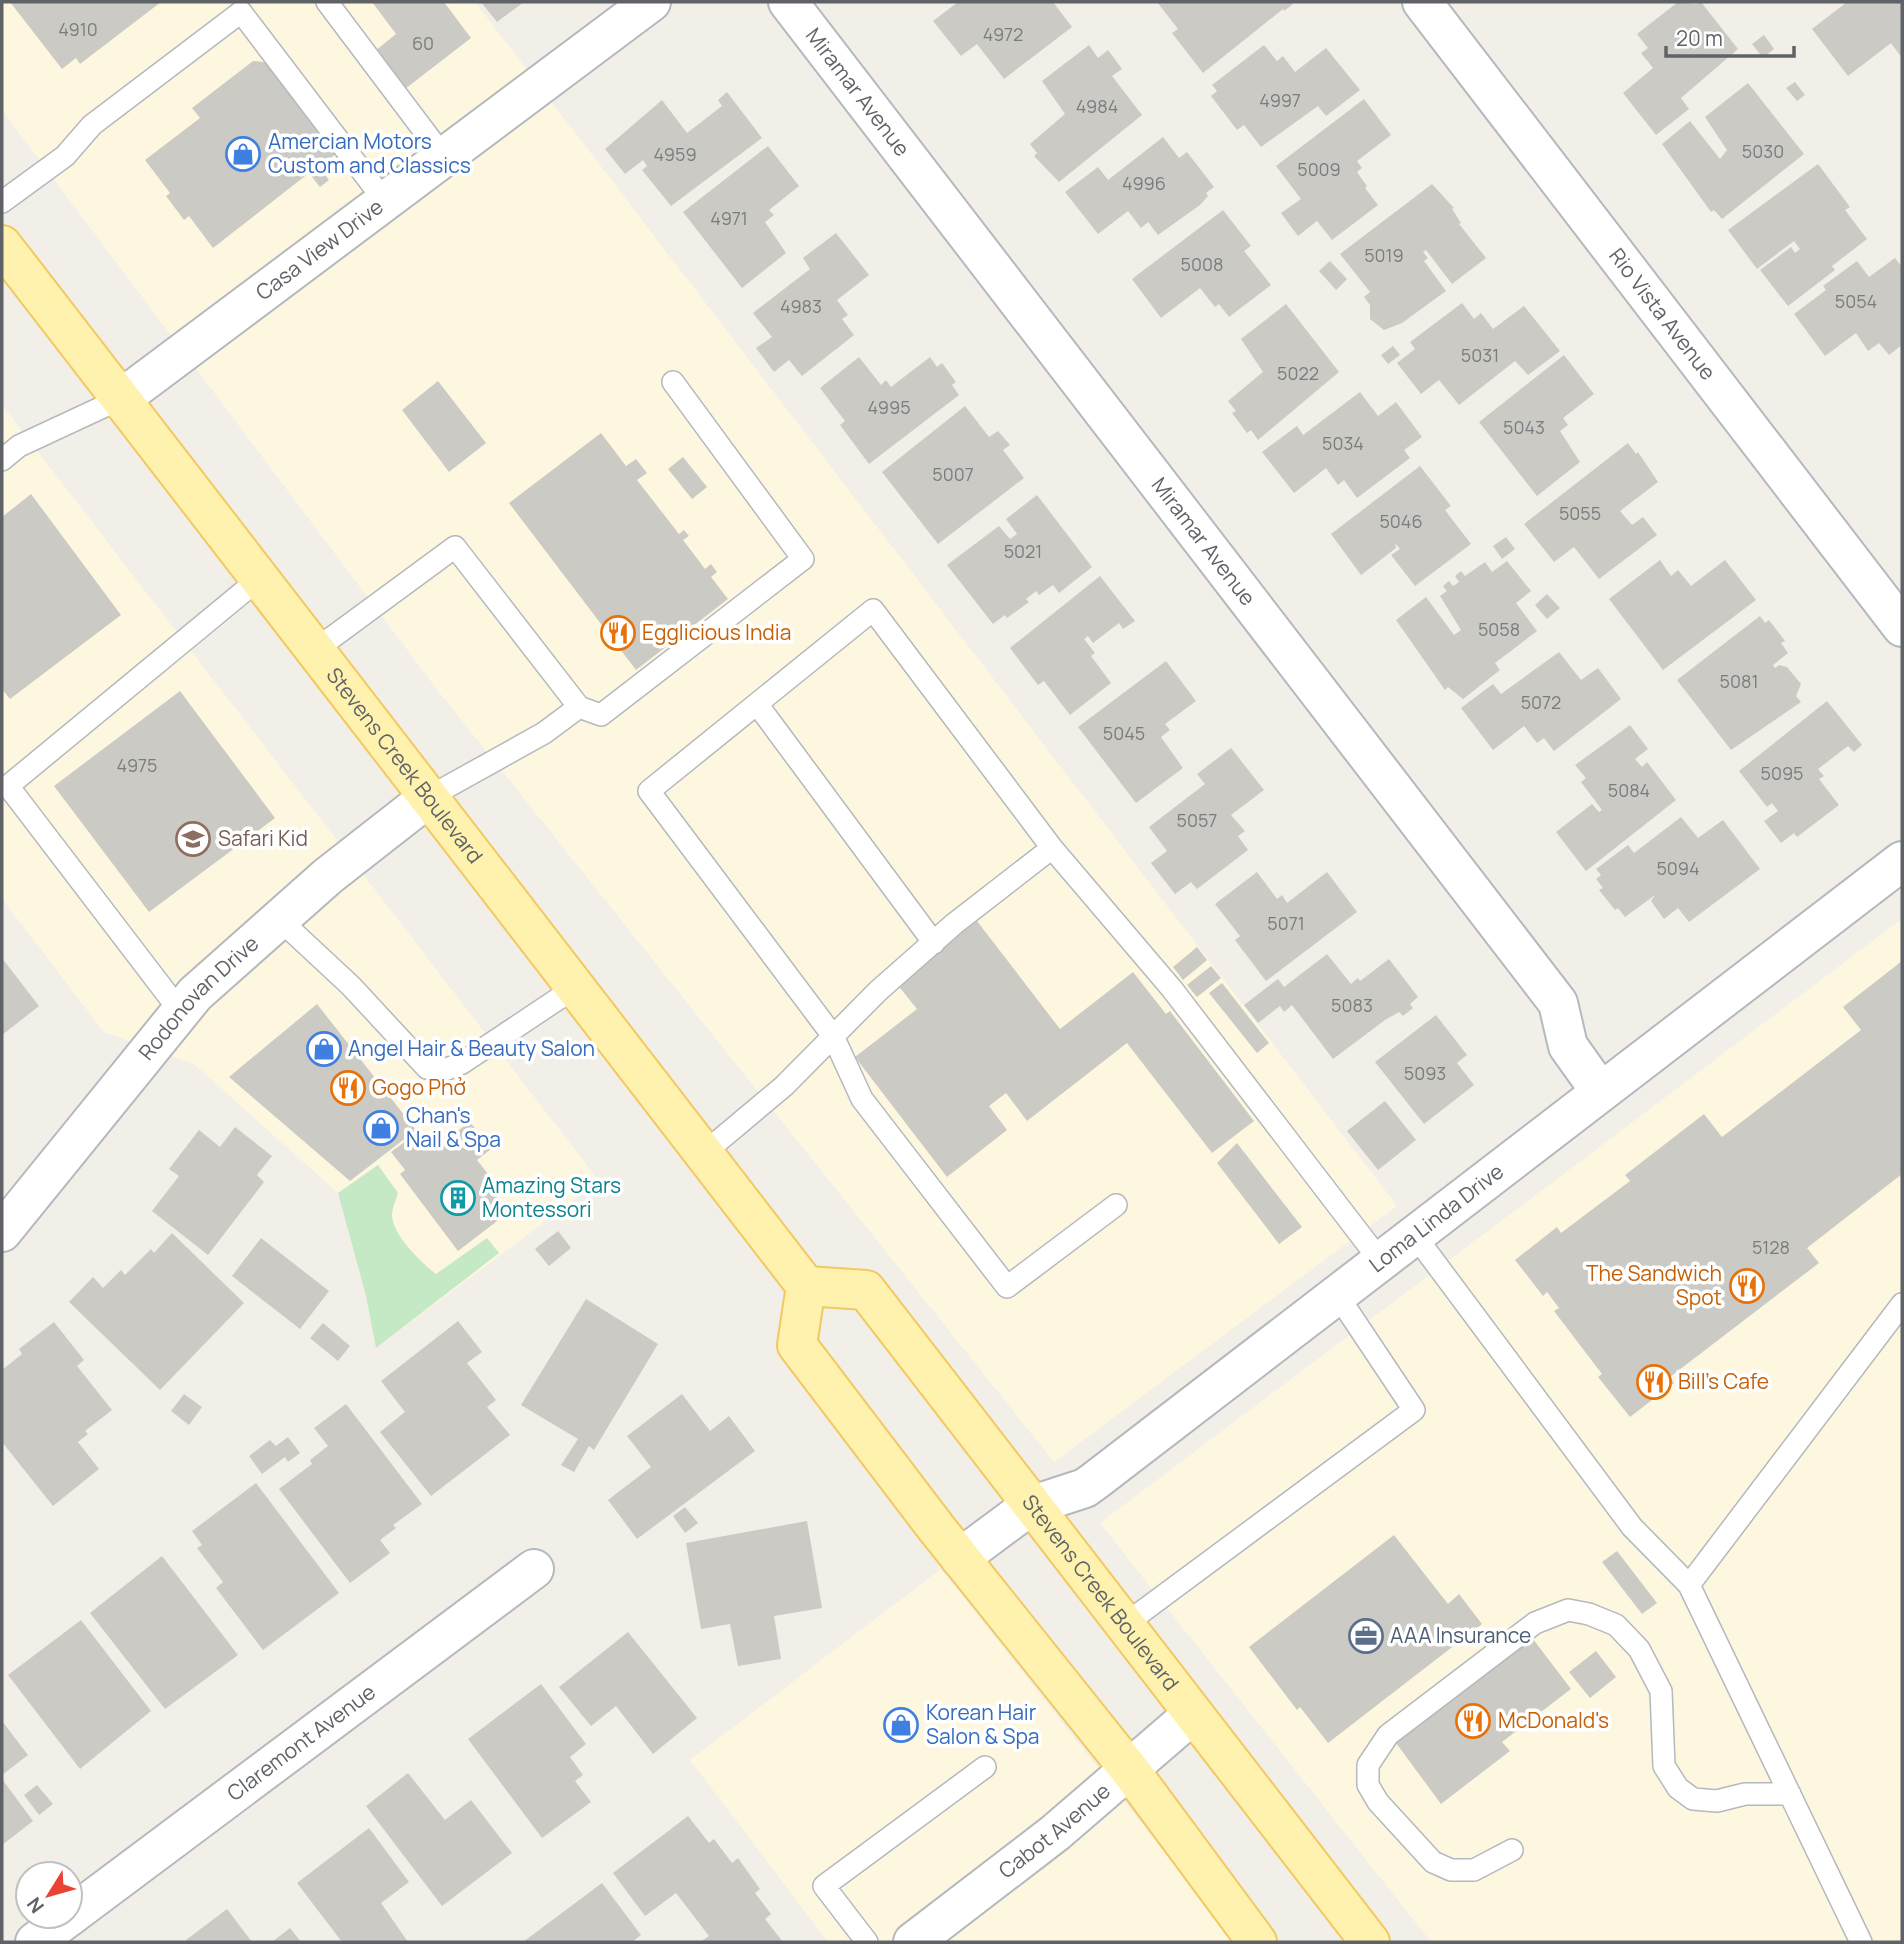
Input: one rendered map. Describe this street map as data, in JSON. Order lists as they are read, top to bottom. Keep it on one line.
{"streets":{"main road":["Stevens Creek Boulevard"],"street":["Miramar Avenue","Casa View Drive","Rio Vista Avenue","Rodonovan Drive","Loma Linda Drive","Claremont Avenue","Cabot Avenue"]},"crossings":[["Miramar Avenue","Loma Linda Drive"],["Casa View Drive","Stevens Creek Boulevard"],["Stevens Creek Boulevard","Rodonovan Drive"],["Stevens Creek Boulevard","Loma Linda Drive"],["Stevens Creek Boulevard","Cabot Avenue"]],"places":{"shop":["Amercian Motors Custom and Classics","Angel Hair & Beauty Salon","Chan's Nail & Spa","Korean Hair Salon & Spa"],"restaurant":["Egglicious India","Gogo Phở","The Sandwich Spot","Bill's Cafe","McDonald's"],"school or university":["Safari Kid"],"building":["Amazing Stars Montessori"],"office":["AAA Insurance"]},"house_numbers":["4910","4972","60","4997","4984","5030","4959","5009","4996","4971","5019","5008","5054","4983","5031","5022","4995","5043","5034","5007","5055","5046","5021","5058","5081","5072","5045","4975","5095","5084","5057","5094","5071","5083","5093","5128"],"scale_bar":"20 m","north":"bottom left"}
